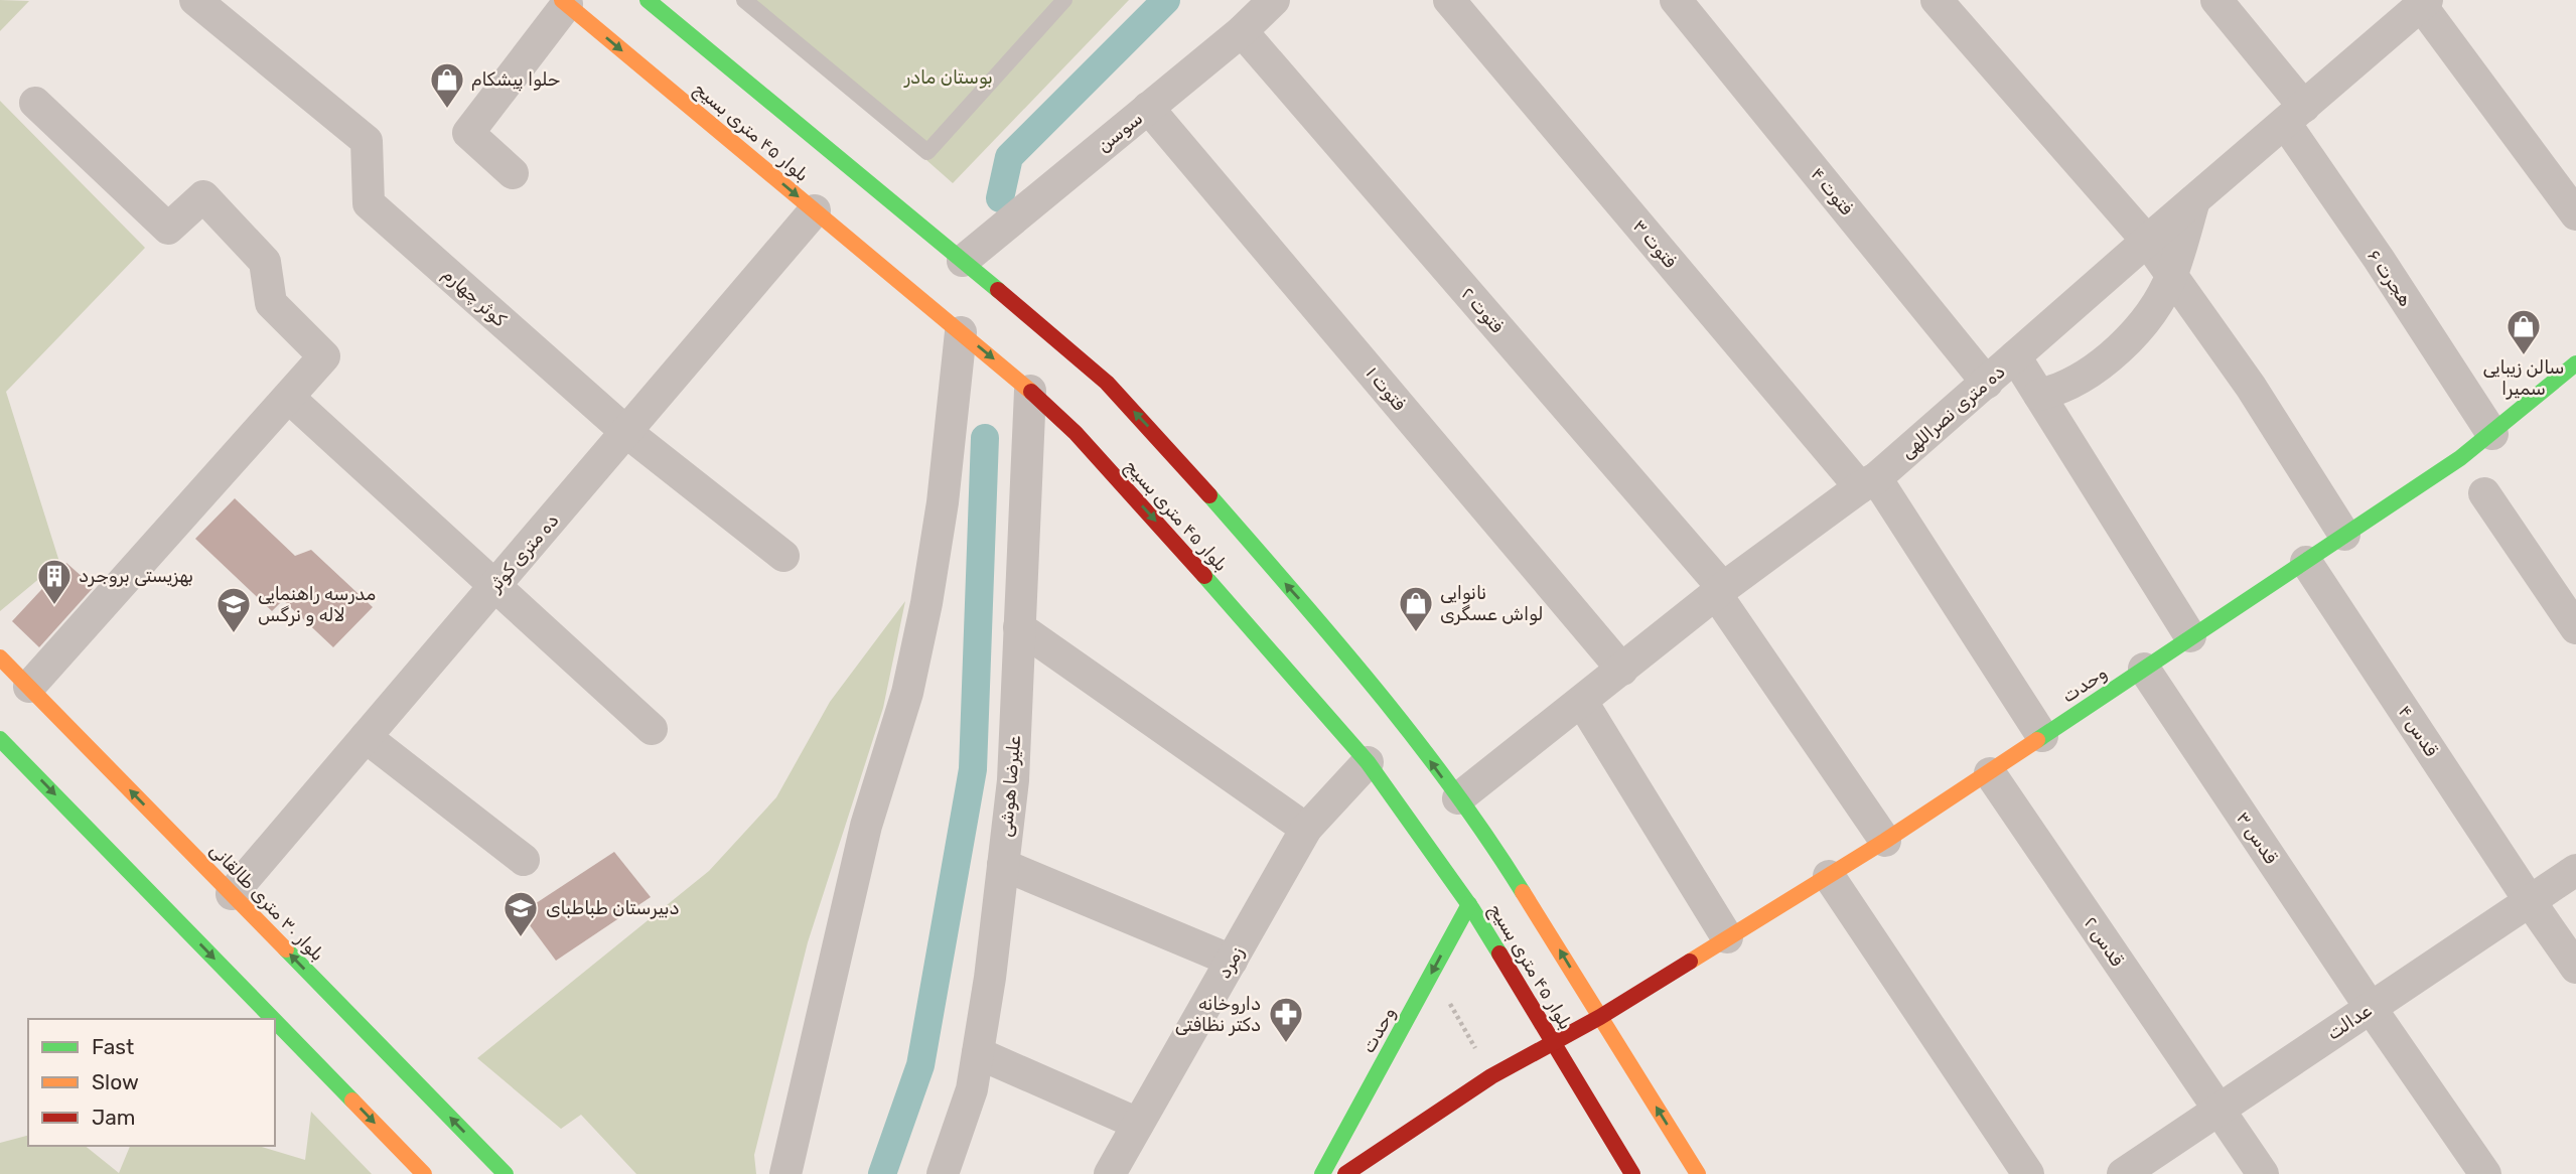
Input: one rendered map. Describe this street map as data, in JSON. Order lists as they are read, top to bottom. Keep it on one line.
{"streets":{"main road":["بلوار ۴۵ متری بسیج","وحدت","بلوار ۳۰ متری طالقانی"],"street":["سوسن","فتوت ۴","فتوت ۳","هجرت ۶","کوثر چهارم","فتوت ۲","فتوت ۱","ده متری نصراللهی","ده متری کوثر","قدس ۴","علیرضا هوشی","قدس ۳","قدس ۲","زمرد","عدالت"]},"crossings":[["بلوار ۴۵ متری بسیج","سوسن"],["بلوار ۴۵ متری بسیج","ده متری نصراللهی"],["بلوار ۴۵ متری بسیج","ده متری کوثر"],["بلوار ۴۵ متری بسیج","وحدت"],["بلوار ۴۵ متری بسیج","علیرضا هوشی"],["بلوار ۴۵ متری بسیج","زمرد"],["سوسن","فتوت ۲"],["سوسن","فتوت ۱"],["فتوت ۴","ده متری نصراللهی"],["فتوت ۳","ده متری نصراللهی"],["فتوت ۳","وحدت"],["هجرت ۶","ده متری نصراللهی"],["هجرت ۶","وحدت"],["کوثر چهارم","ده متری کوثر"],["فتوت ۲","ده متری نصراللهی"],["فتوت ۲","وحدت"],["فتوت ۱","ده متری نصراللهی"],["ده متری کوثر","بلوار ۳۰ متری طالقانی"],["وحدت","قدس ۴"],["وحدت","قدس ۳"],["وحدت","قدس ۲"],["قدس ۴","عدالت"],["قدس ۳","عدالت"],["قدس ۲","عدالت"]],"parks":["بوستان مادر"],"places":{"shop":["حلوا پیشکام","سالن زیبایی سمیرا","نانوایی لواش عسگری"],"building":["بهزیستی بروجرد"],"school or university":["مدرسه راهنمایی لاله و نرگس","دبیرستان طباطبای"],"pharmacy":["داروخانه دکتر نظافتی"]},"legend":["Fast","Slow","Jam"]}
